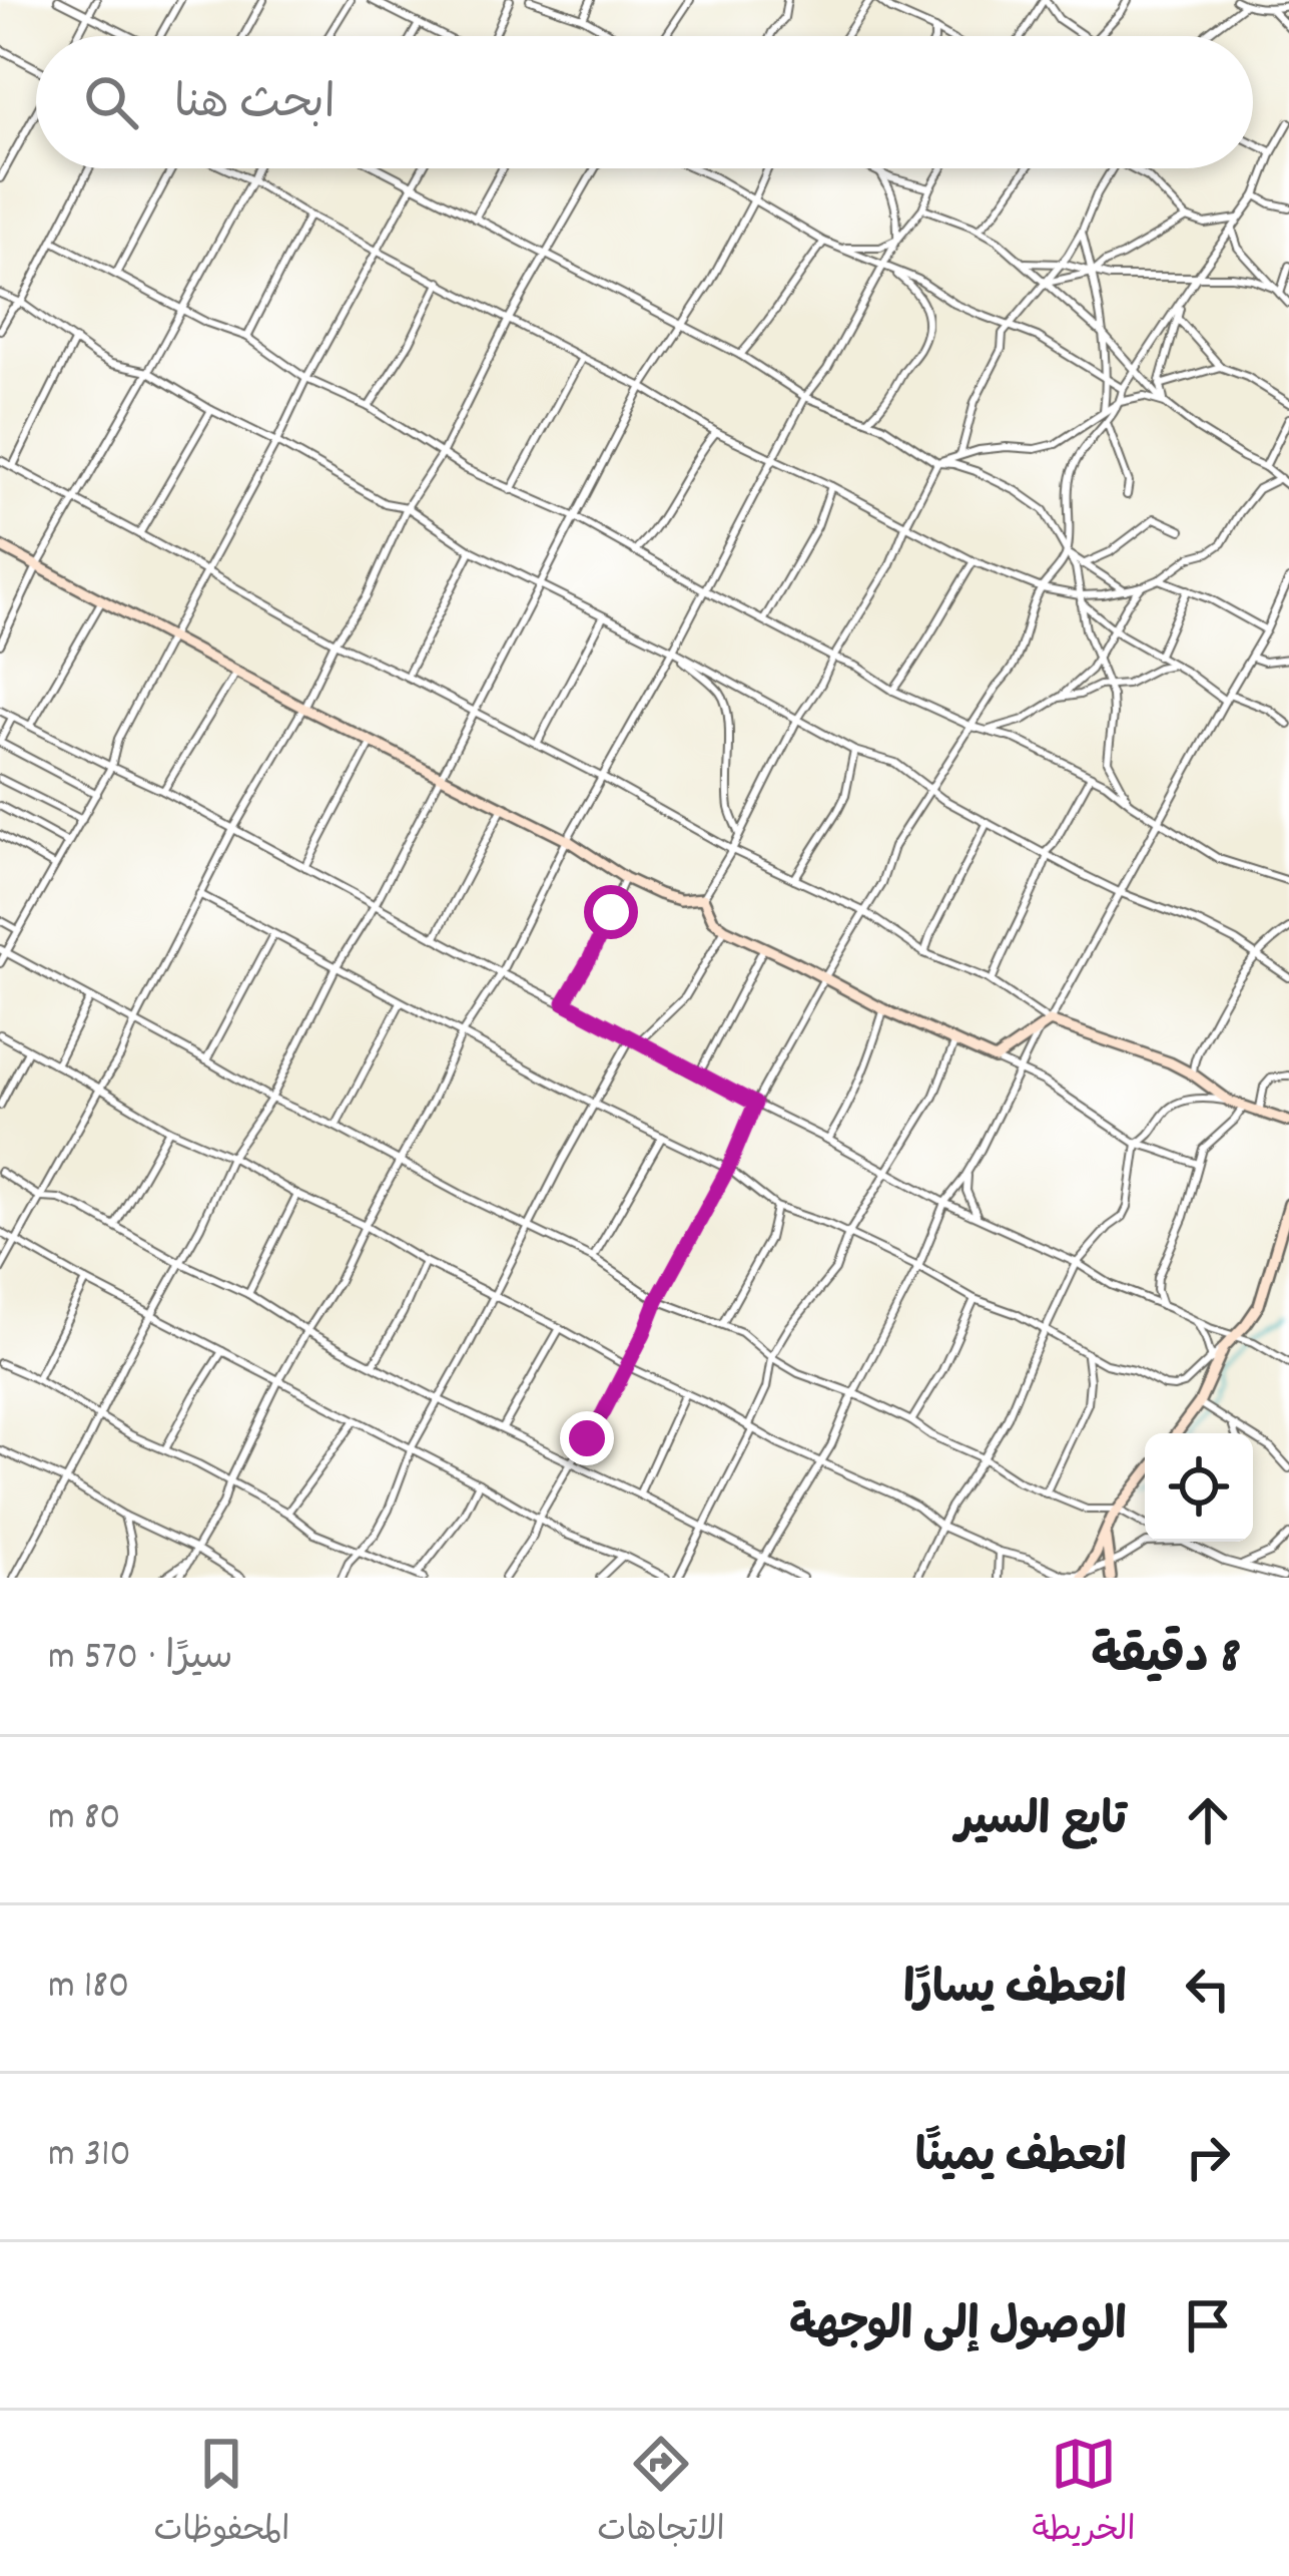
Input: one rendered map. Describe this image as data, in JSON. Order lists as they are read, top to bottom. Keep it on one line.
{"page":{"search":"ابحث هنا","heading":["8 دقيقة","سيرًا · 570 m"],"list":[["تابع السير","80 m"],["انعطف يسارًا","180 m"],["انعطف يمينًا","310 m"],"الوصول إلى الوجهة"],"nav":["الخريطة","الاتجاهات","المحفوظات"]}}
